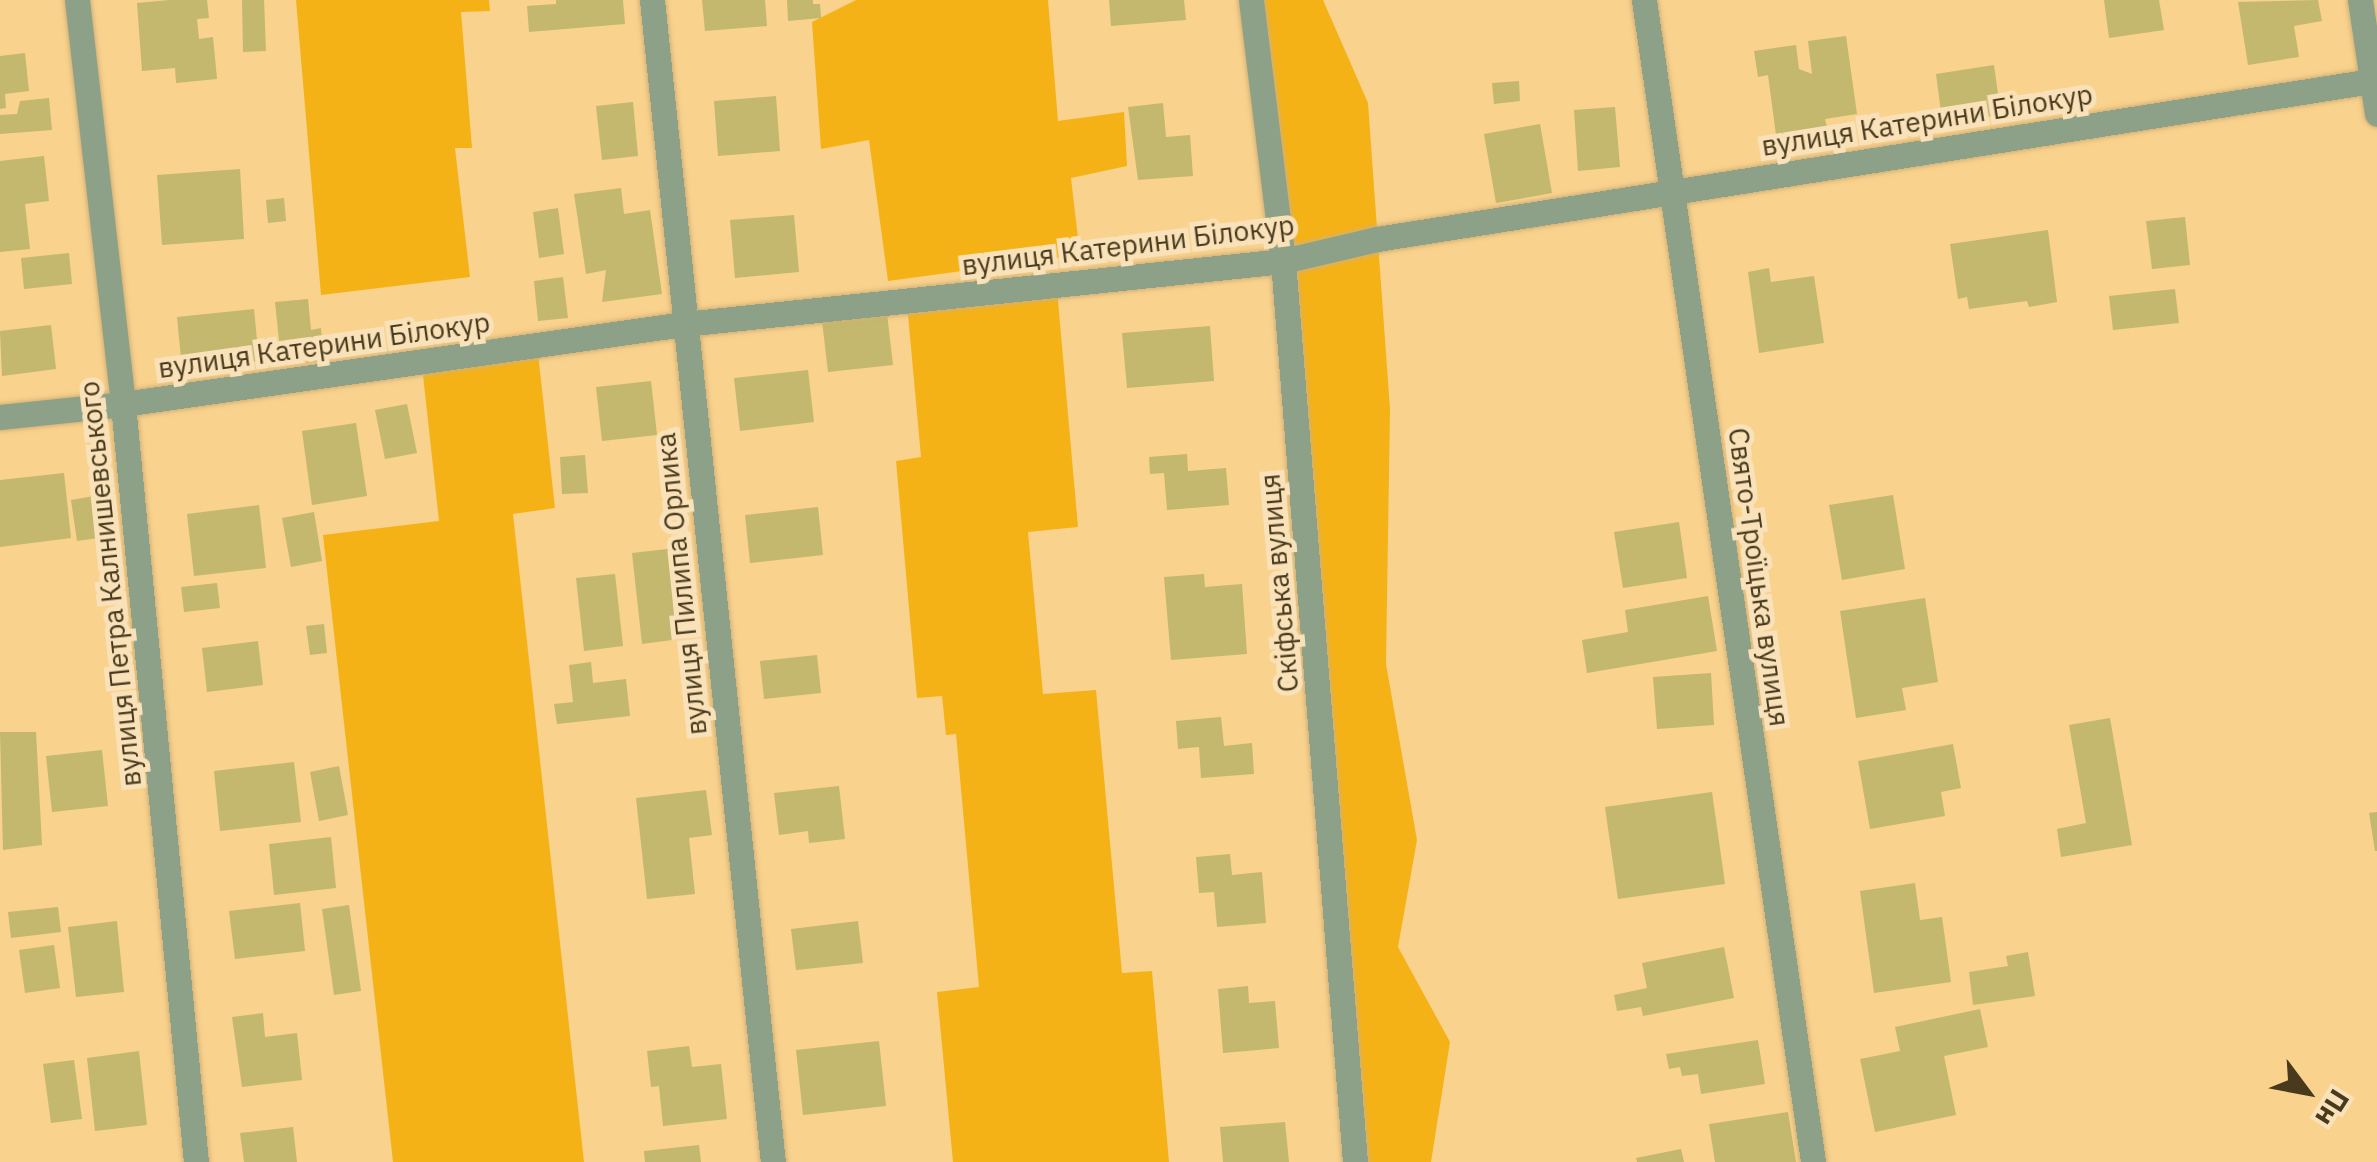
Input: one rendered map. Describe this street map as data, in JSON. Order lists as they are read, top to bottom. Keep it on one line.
{"streets":{"street":["вулиця Катерини Білокур","Свято-Троїцька вулиця","Скіфська вулиця","вулиця Петра Калнишевського","вулиця Пилипа Орлика"]},"crossings":[["вулиця Катерини Білокур","Свято-Троїцька вулиця"],["вулиця Катерини Білокур","Скіфська вулиця"],["вулиця Катерини Білокур","вулиця Петра Калнишевського"],["вулиця Катерини Білокур","вулиця Пилипа Орлика"]],"north":"bottom right"}
